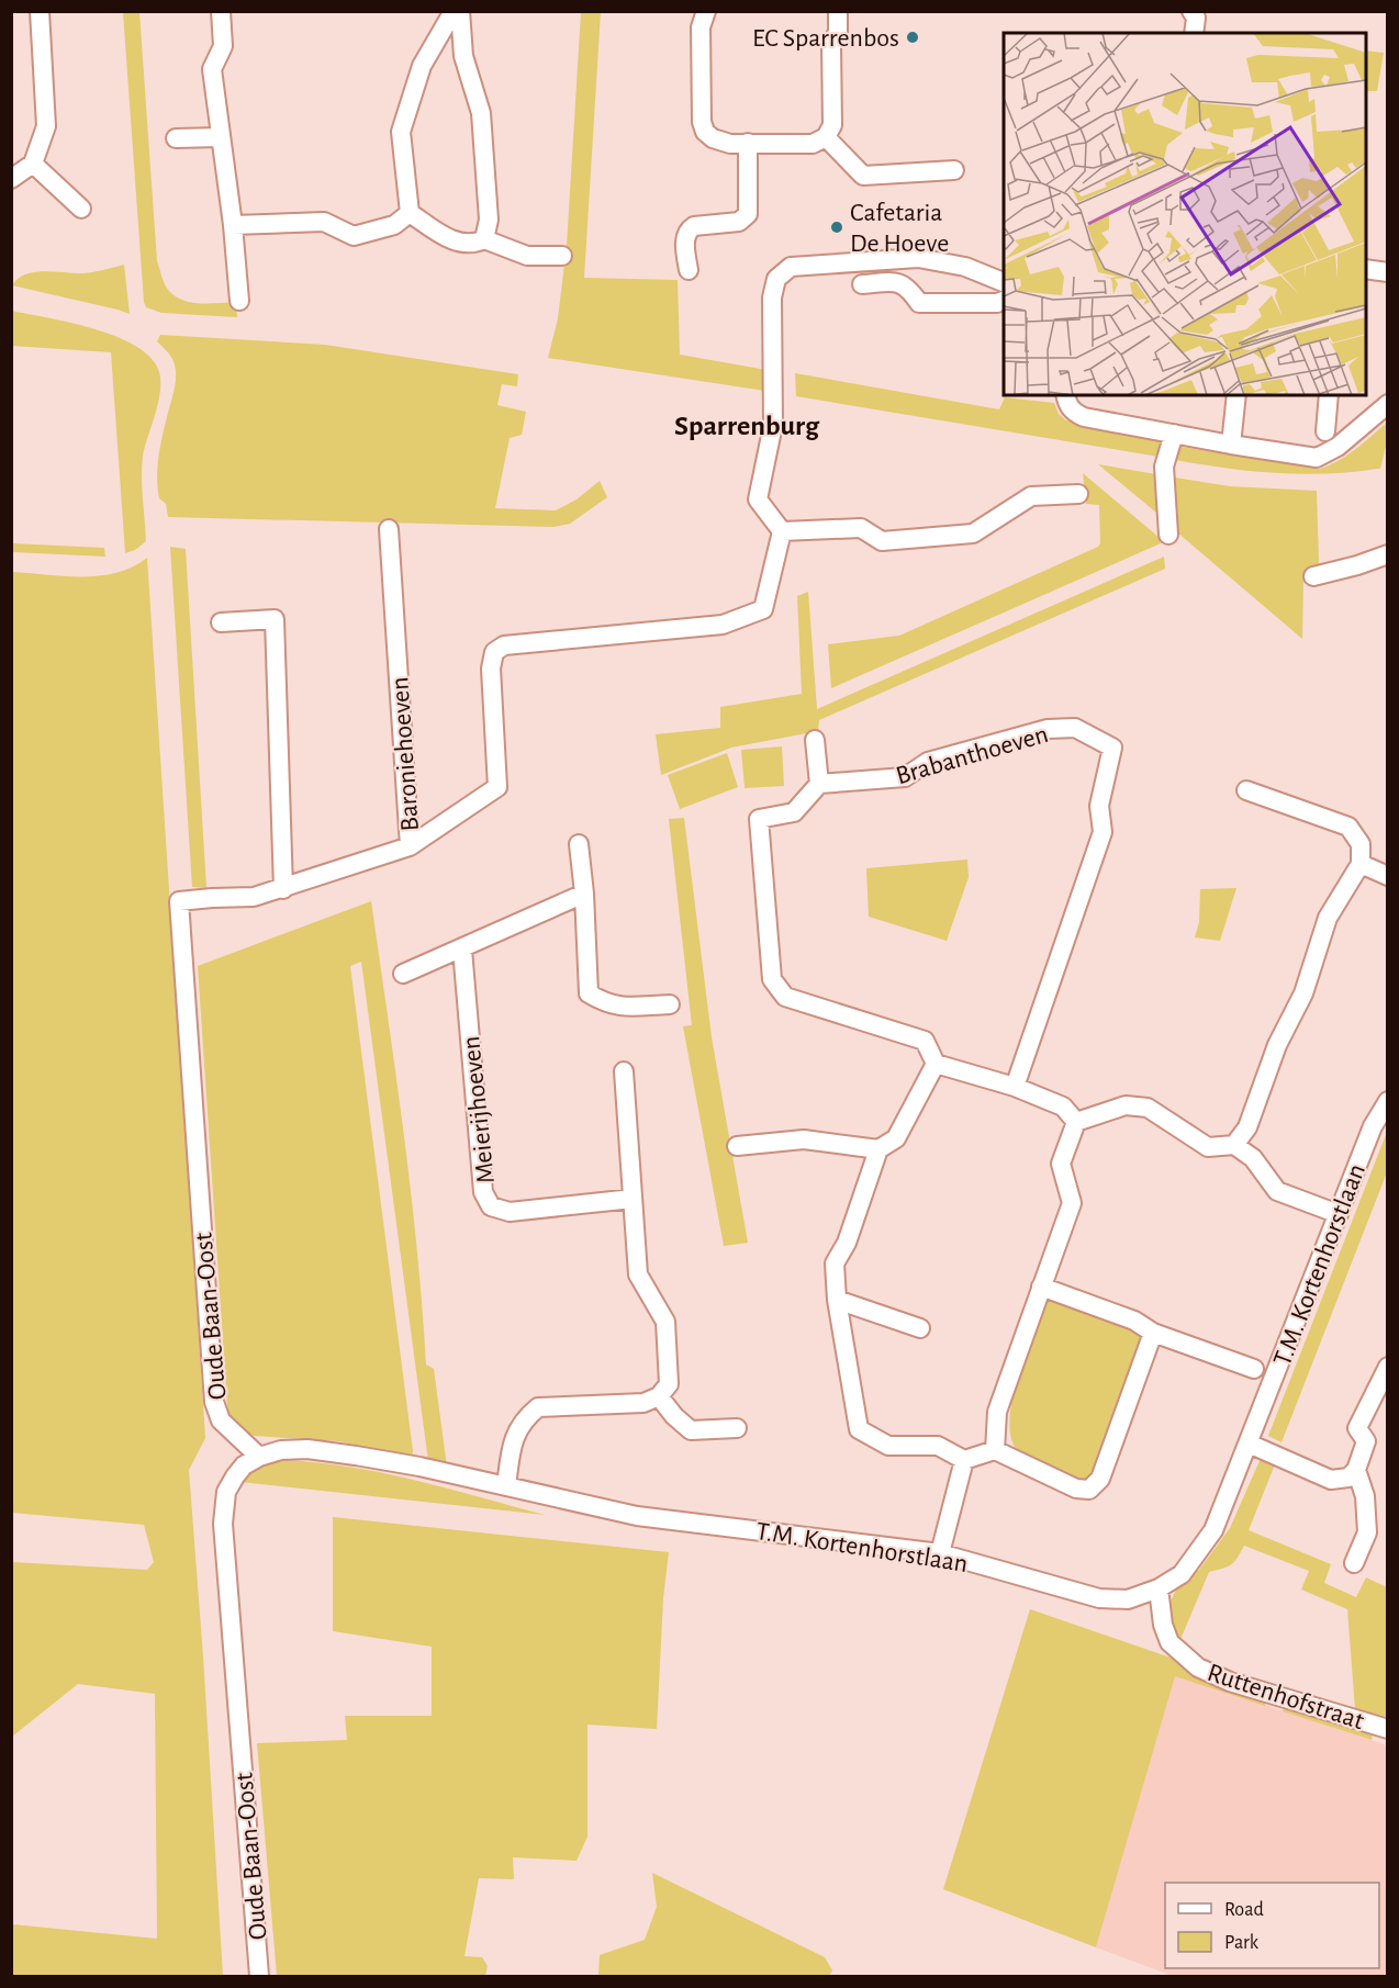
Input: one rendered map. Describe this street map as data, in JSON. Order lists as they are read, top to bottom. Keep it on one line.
{"streets":{"street":["Baroniehoeven","Brabanthoeven","Meierijhoeven","T.M. Kortenhorstlaan","Oude Baan-Oost","Ruttenhofstraat"]},"crossings":[["Baroniehoeven","Oude Baan-Oost"],["T.M. Kortenhorstlaan","Oude Baan-Oost"],["T.M. Kortenhorstlaan","Ruttenhofstraat"]],"districts":["Sparrenburg"],"places":["EC Sparrenbos","Cafetaria De Hoeve"],"legend":["Road","Park"]}
